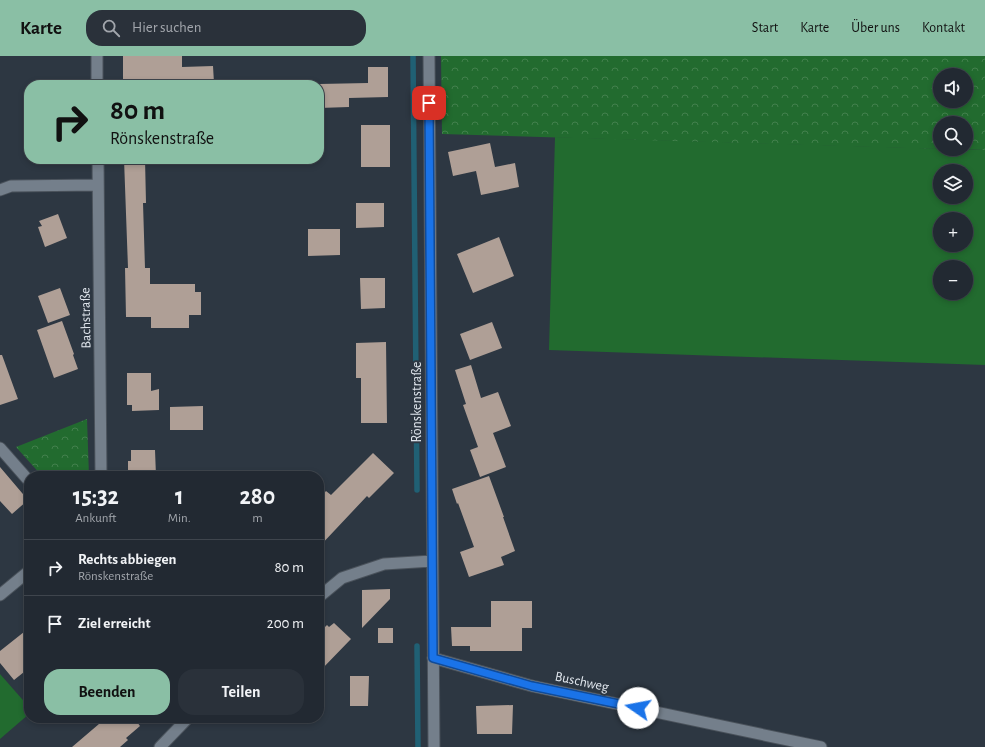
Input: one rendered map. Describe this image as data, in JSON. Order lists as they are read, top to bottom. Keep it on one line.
{"streets":{"street":["Bachstraße","Rönskenstraße","Buschweg"]},"crossings":[["Rönskenstraße","Buschweg"]],"page":{"header":"Karte","search":"Hier suchen","nav":["Start","Karte","Über uns","Kontakt"],"map_buttons":["+","−"],"turn":["80 m","Rönskenstraße"],"eta":["15:32","Ankunft","1","Min.","280","m"],"list":[{"name":"Rechts abbiegen","note":"Rönskenstraße","value":"80 m"},{"name":"Ziel erreicht","value":"200 m"}],"buttons":["Beenden","Teilen"]}}
